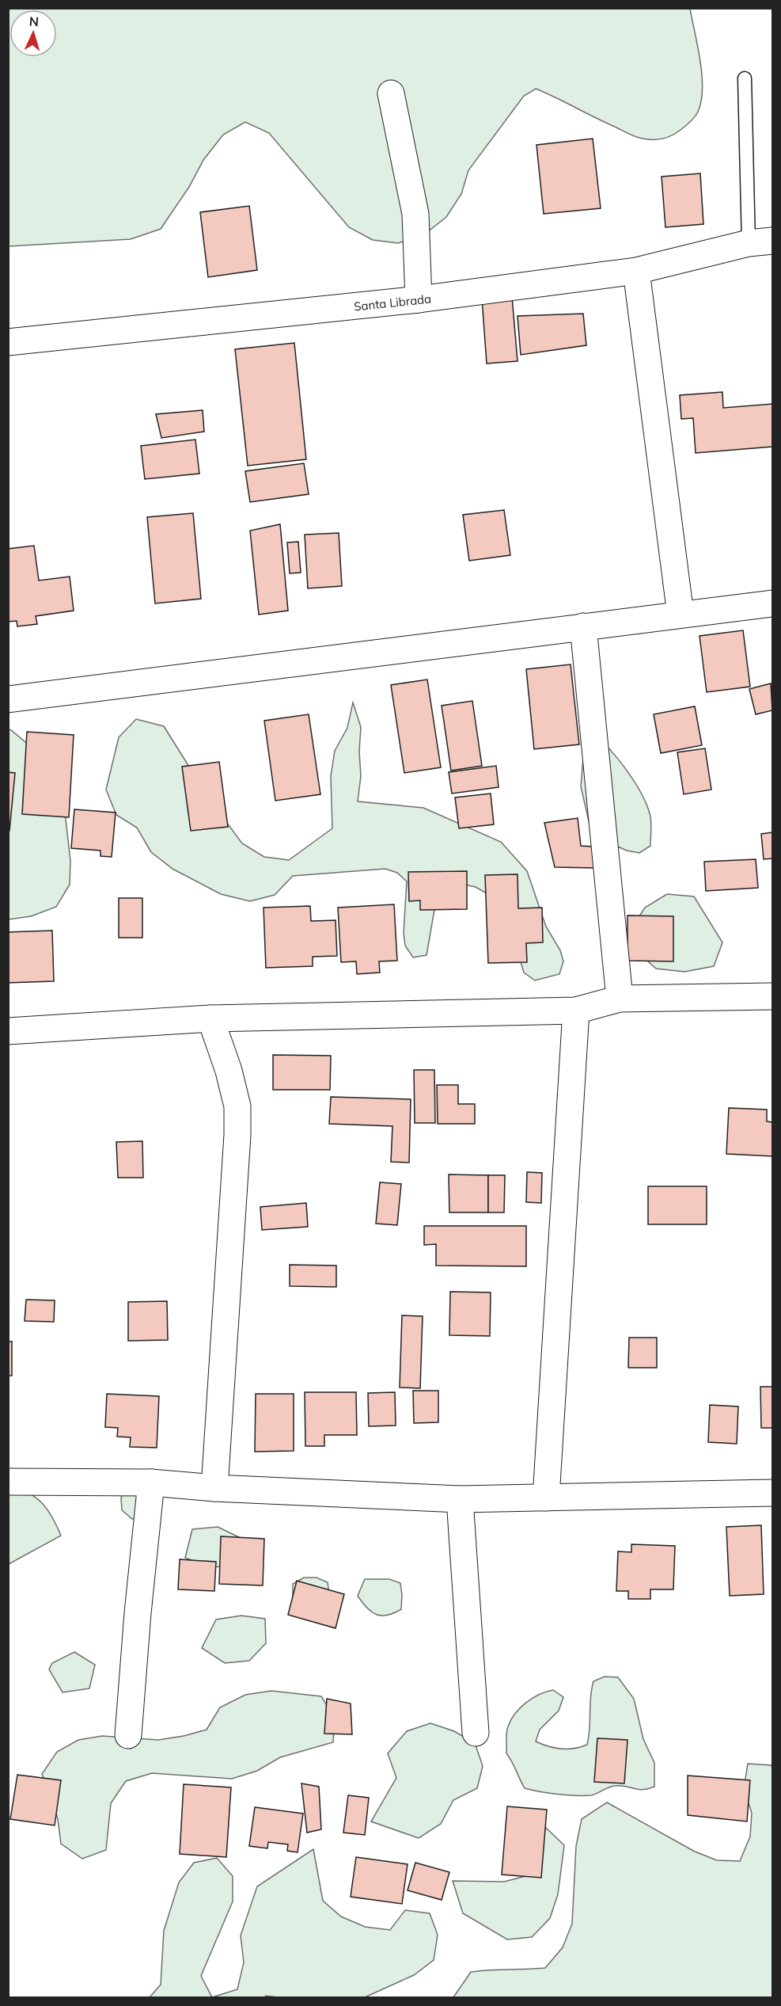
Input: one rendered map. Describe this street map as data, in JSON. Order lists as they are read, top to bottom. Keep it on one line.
{"streets":{"street":["Santa Librada"]},"north":"top"}
